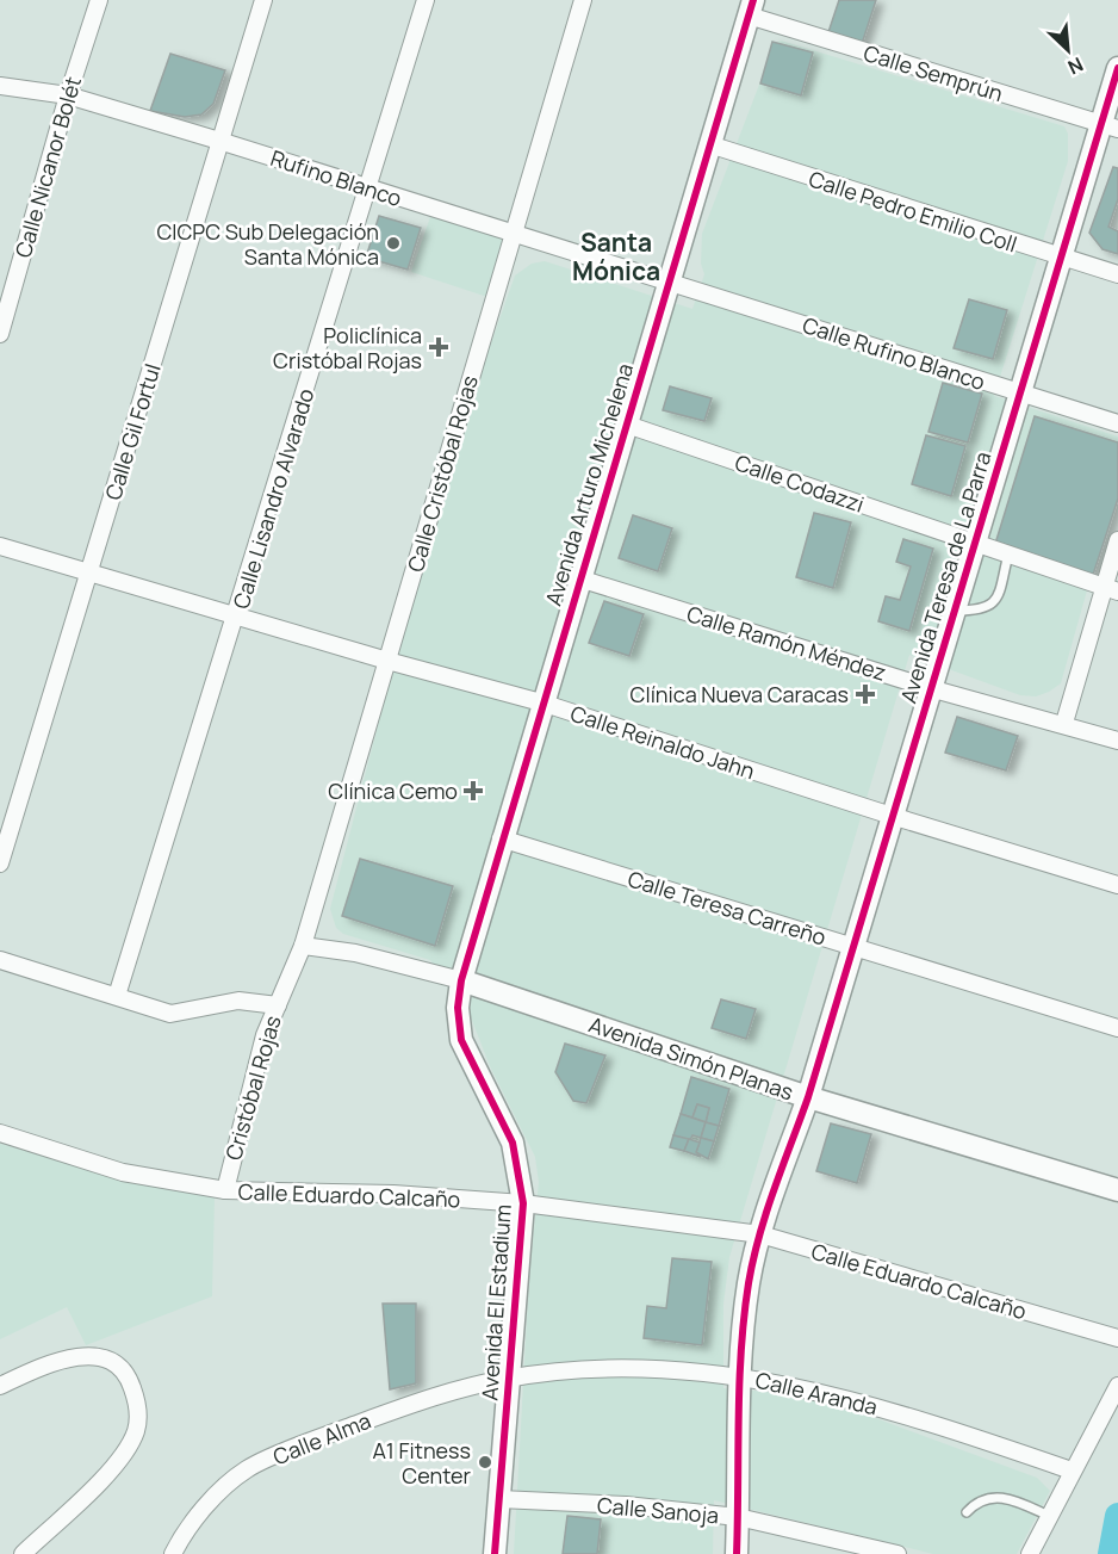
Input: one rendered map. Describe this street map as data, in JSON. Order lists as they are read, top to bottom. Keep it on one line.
{"streets":{"street":["Calle Semprún","Calle Nicanor Bolét","Rufino Blanco","Calle Pedro Emilio Coll","Calle Rufino Blanco","Calle Gil Fortul","Calle Cristóbal Rojas","Calle Codazzi","Avenida Arturo Michelena","Calle Lisandro Alvarado","Avenida Teresa de La Parra","Calle Ramón Méndez","Calle Reinaldo Jahn","Calle Teresa Carreño","Avenida Simón Planas","Cristóbal Rojas","Calle Eduardo Calcaño","Avenida El Estadium","Calle Aranda","Calle Alma","Calle Sanoja"]},"crossings":[["Calle Semprún","Avenida Arturo Michelena"],["Calle Semprún","Avenida Teresa de La Parra"],["Calle Nicanor Bolét","Rufino Blanco"],["Rufino Blanco","Calle Rufino Blanco"],["Rufino Blanco","Calle Gil Fortul"],["Rufino Blanco","Calle Cristóbal Rojas"],["Rufino Blanco","Avenida Arturo Michelena"],["Rufino Blanco","Calle Lisandro Alvarado"],["Calle Pedro Emilio Coll","Avenida Arturo Michelena"],["Calle Pedro Emilio Coll","Avenida Teresa de La Parra"],["Calle Rufino Blanco","Avenida Arturo Michelena"],["Calle Rufino Blanco","Avenida Teresa de La Parra"],["Calle Gil Fortul","Calle Reinaldo Jahn"],["Calle Cristóbal Rojas","Calle Reinaldo Jahn"],["Calle Cristóbal Rojas","Avenida Simón Planas"],["Calle Cristóbal Rojas","Cristóbal Rojas"],["Calle Codazzi","Avenida Arturo Michelena"],["Calle Codazzi","Avenida Teresa de La Parra"],["Avenida Arturo Michelena","Calle Ramón Méndez"],["Avenida Arturo Michelena","Calle Reinaldo Jahn"],["Avenida Arturo Michelena","Calle Teresa Carreño"],["Avenida Arturo Michelena","Avenida Simón Planas"],["Avenida Arturo Michelena","Avenida El Estadium"],["Calle Lisandro Alvarado","Calle Reinaldo Jahn"],["Avenida Teresa de La Parra","Calle Ramón Méndez"],["Avenida Teresa de La Parra","Calle Reinaldo Jahn"],["Avenida Teresa de La Parra","Calle Teresa Carreño"],["Avenida Teresa de La Parra","Avenida Simón Planas"],["Avenida Teresa de La Parra","Calle Eduardo Calcaño"],["Avenida Teresa de La Parra","Calle Aranda"],["Avenida Teresa de La Parra","Calle Sanoja"],["Avenida Simón Planas","Cristóbal Rojas"],["Avenida Simón Planas","Avenida El Estadium"],["Cristóbal Rojas","Calle Eduardo Calcaño"],["Calle Eduardo Calcaño","Avenida El Estadium"],["Avenida El Estadium","Calle Aranda"],["Avenida El Estadium","Calle Alma"],["Avenida El Estadium","Calle Sanoja"],["Calle Aranda","Calle Alma"]],"districts":["Santa Mónica"],"places":{"other":["CICPC Sub Delegación Santa Mónica","A1 Fitness Center"],"health":["Policlínica Cristóbal Rojas","Clínica Nueva Caracas","Clínica Cemo"]},"north":"bottom right"}
